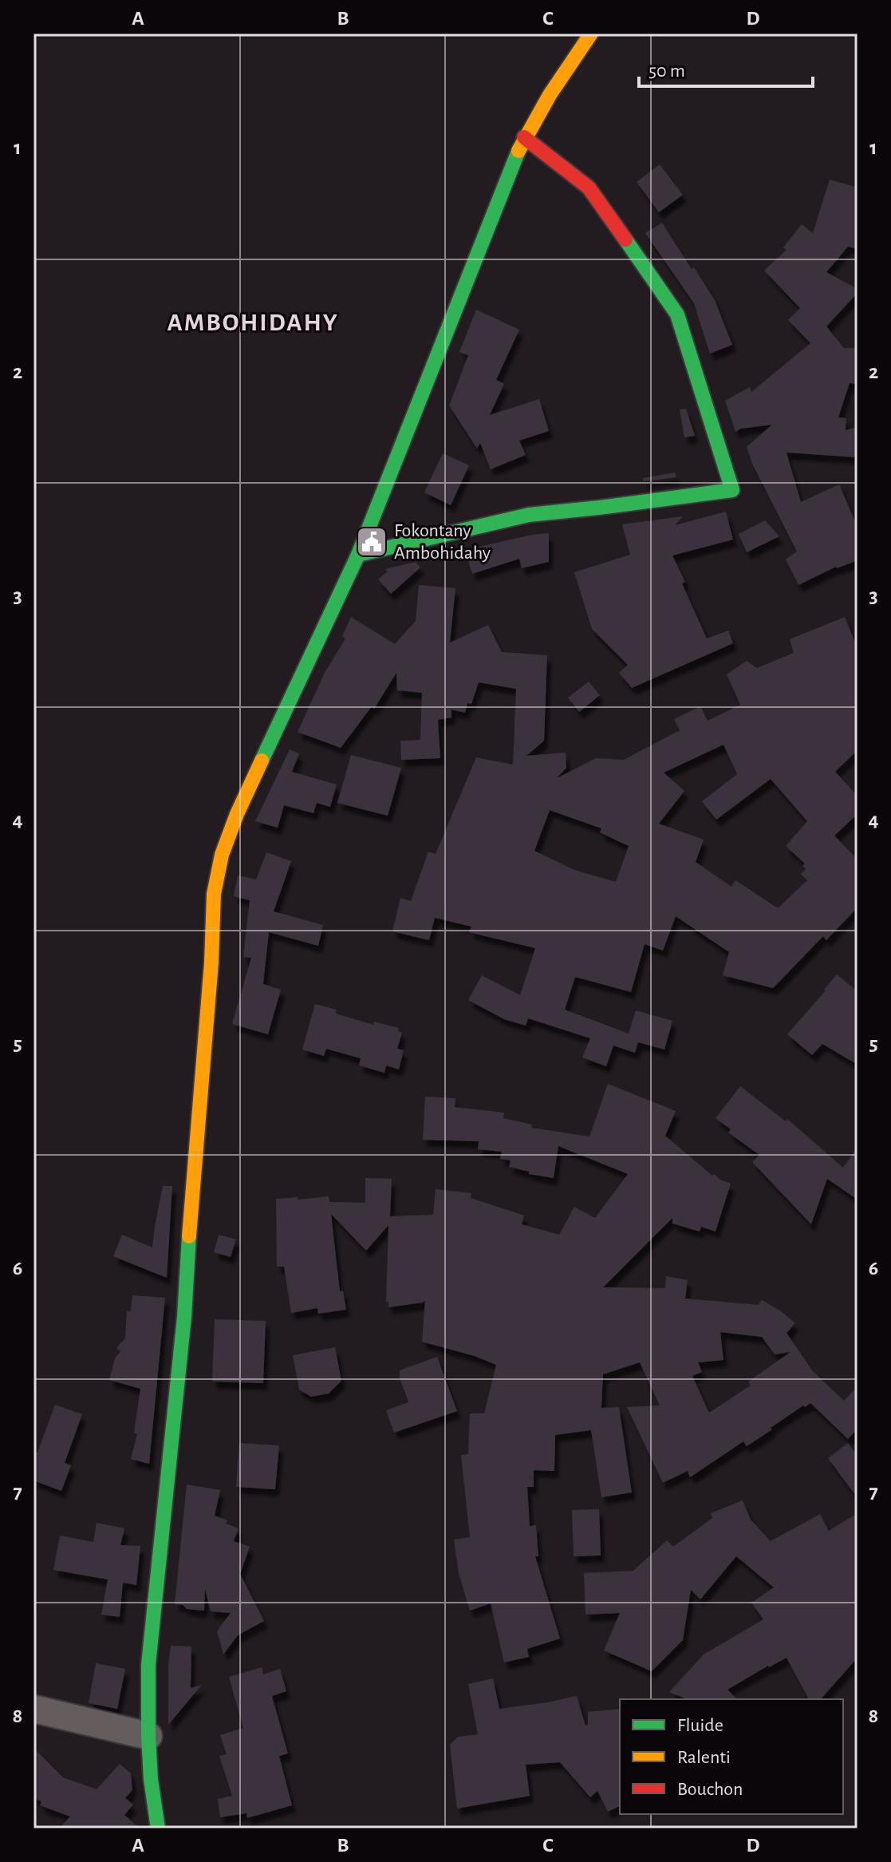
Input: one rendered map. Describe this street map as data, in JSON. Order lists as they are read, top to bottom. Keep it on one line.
{"districts":["AMBOHIDAHY"],"places":{"public building":["Fokontany Ambohidahy"]},"legend":["Fluide","Ralenti","Bouchon"],"scale_bar":"50 m","grid":{"columns":["A","B","C","D"],"rows":["1","2","3","4","5","6","7","8"]}}
